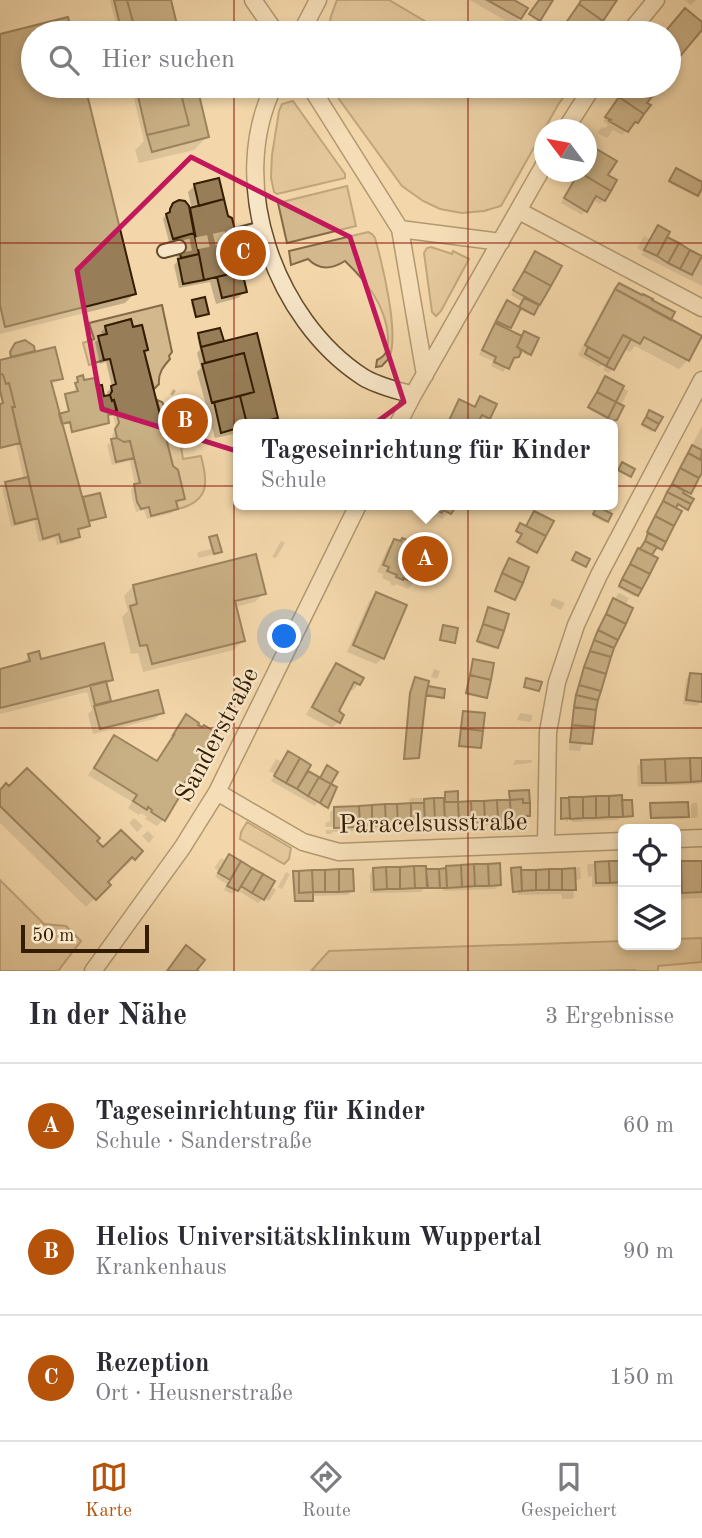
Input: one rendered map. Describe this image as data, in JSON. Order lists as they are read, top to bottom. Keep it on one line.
{"streets":{"street":["Sanderstraße","Paracelsusstraße"]},"crossings":[["Sanderstraße","Paracelsusstraße"]],"scale_bar":"50 m","north":"top left","page":{"search":"Hier suchen","pins":["C","B","A"],"popup":["Tageseinrichtung für Kinder","Schule"],"scale":"50 m","heading":["In der Nähe","3 Ergebnisse"],"list":[{"mark":"A","name":"Tageseinrichtung für Kinder","note":"Schule · Sanderstraße","value":"60 m"},{"mark":"B","name":"Helios Universitätsklinkum Wuppertal","note":"Krankenhaus","value":"90 m"},{"mark":"C","name":"Rezeption","note":"Ort · Heusnerstraße","value":"150 m"}],"nav":["Karte","Route","Gespeichert"]}}
